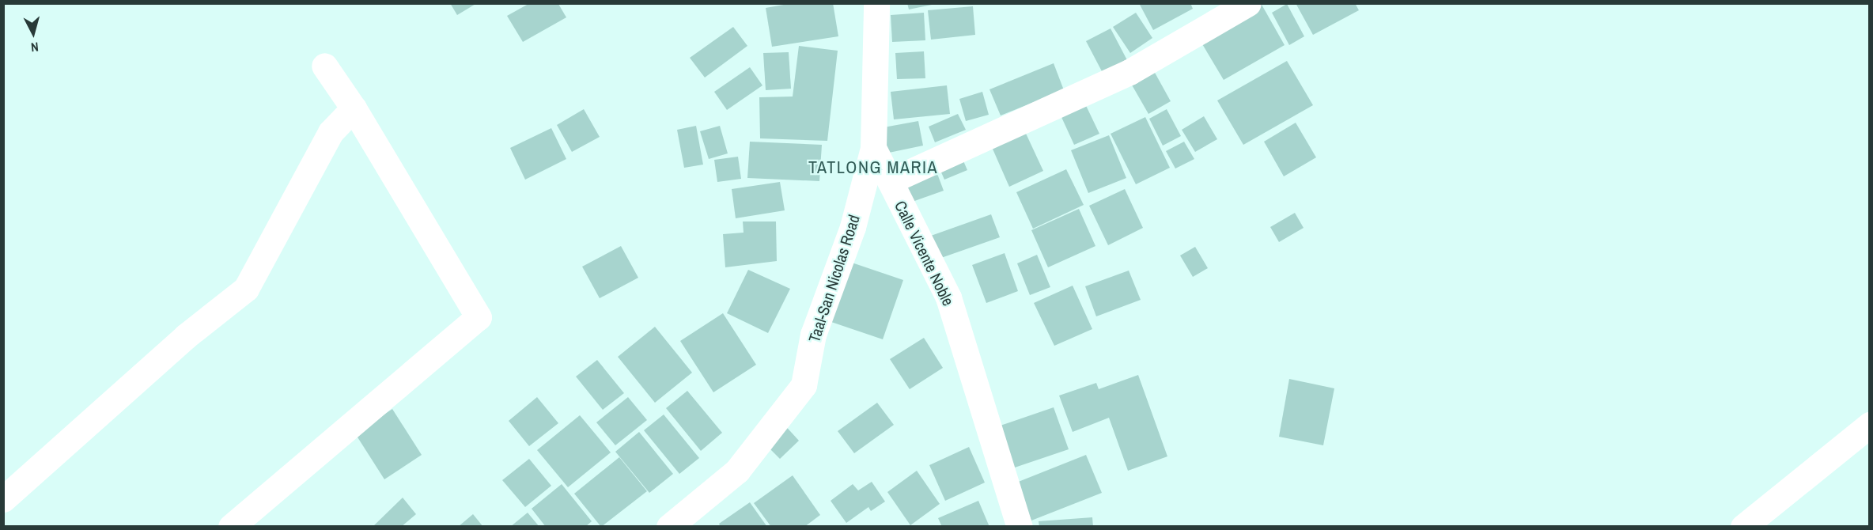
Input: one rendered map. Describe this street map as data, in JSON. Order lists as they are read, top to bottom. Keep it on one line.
{"streets":{"street":["Calle Vicente Noble","Taal-San Nicolas Road"]},"crossings":[["Calle Vicente Noble","Taal-San Nicolas Road"]],"districts":["TATLONG MARIA"],"north":"bottom"}
